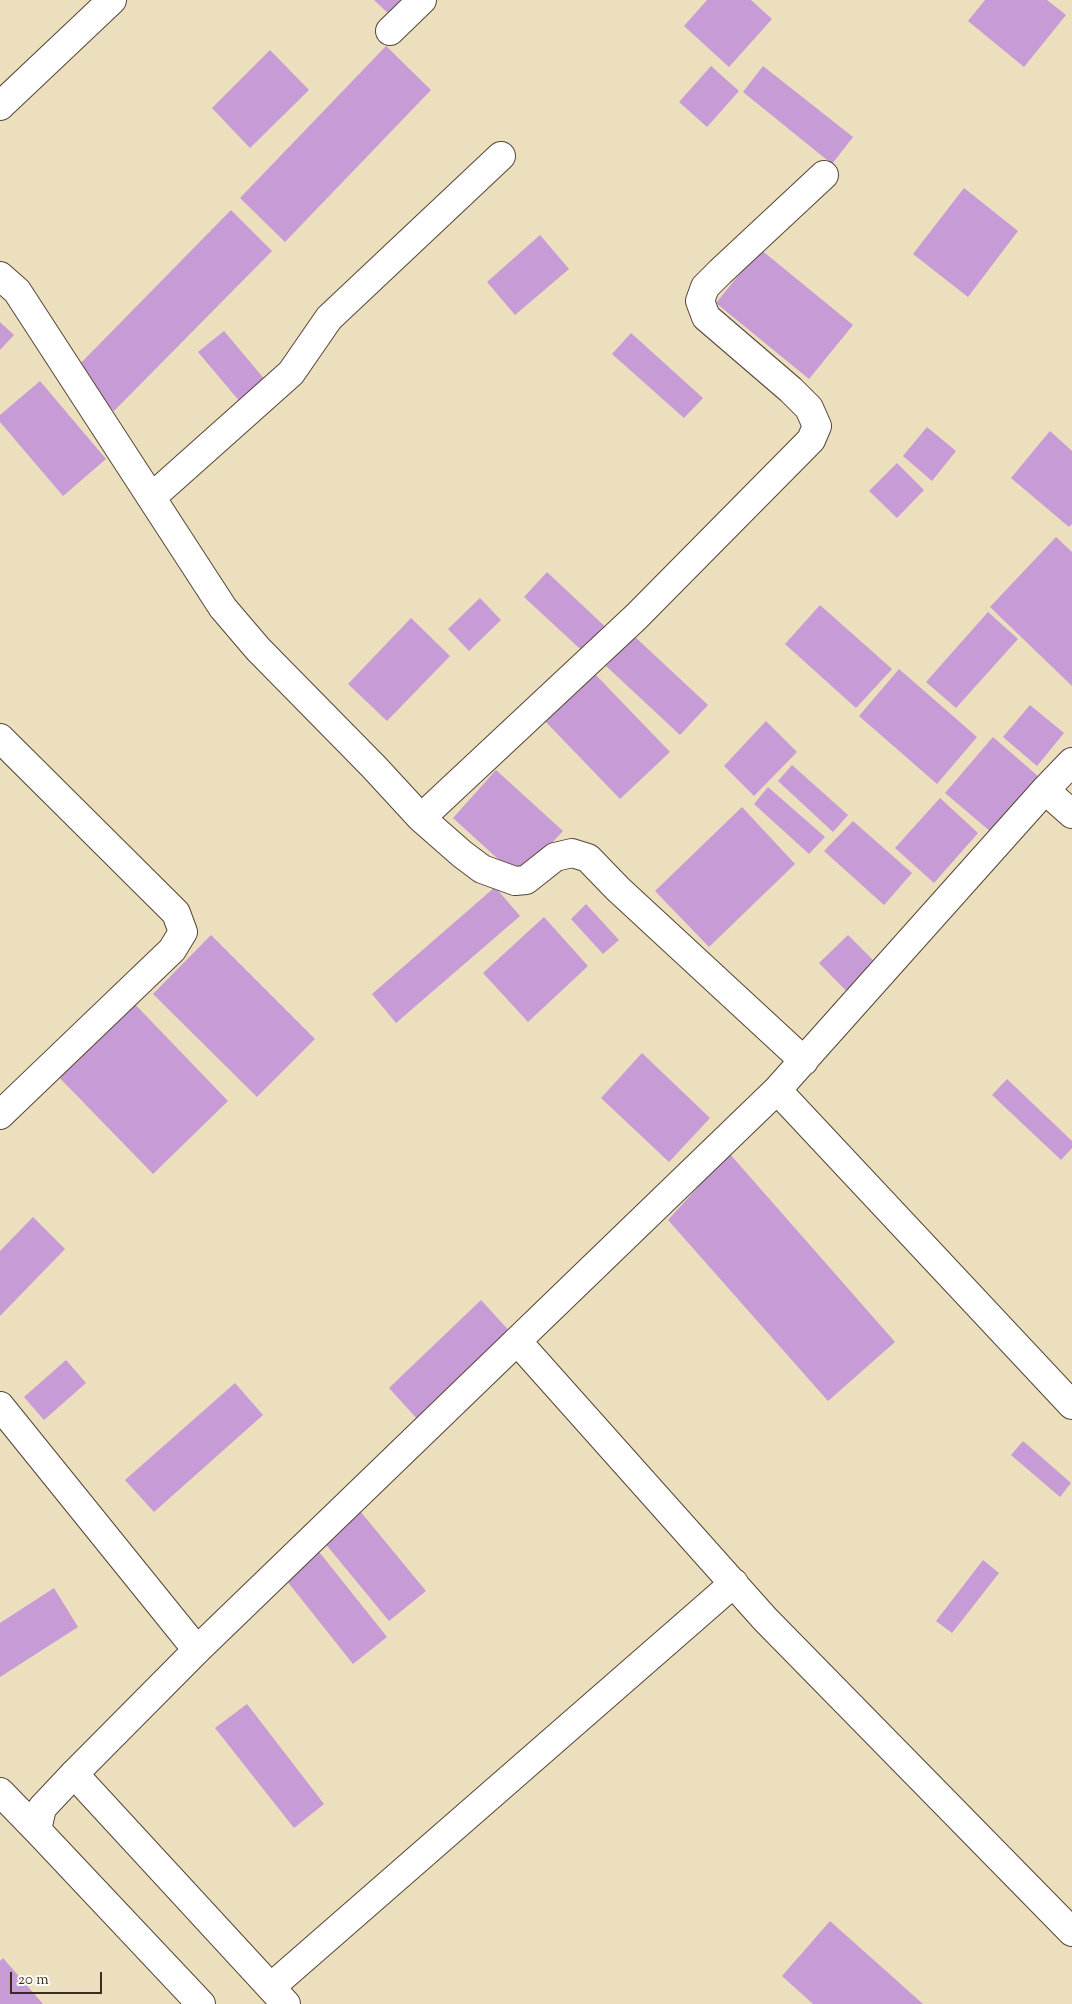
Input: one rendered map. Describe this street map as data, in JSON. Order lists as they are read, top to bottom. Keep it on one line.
{"scale_bar":"20 m"}
